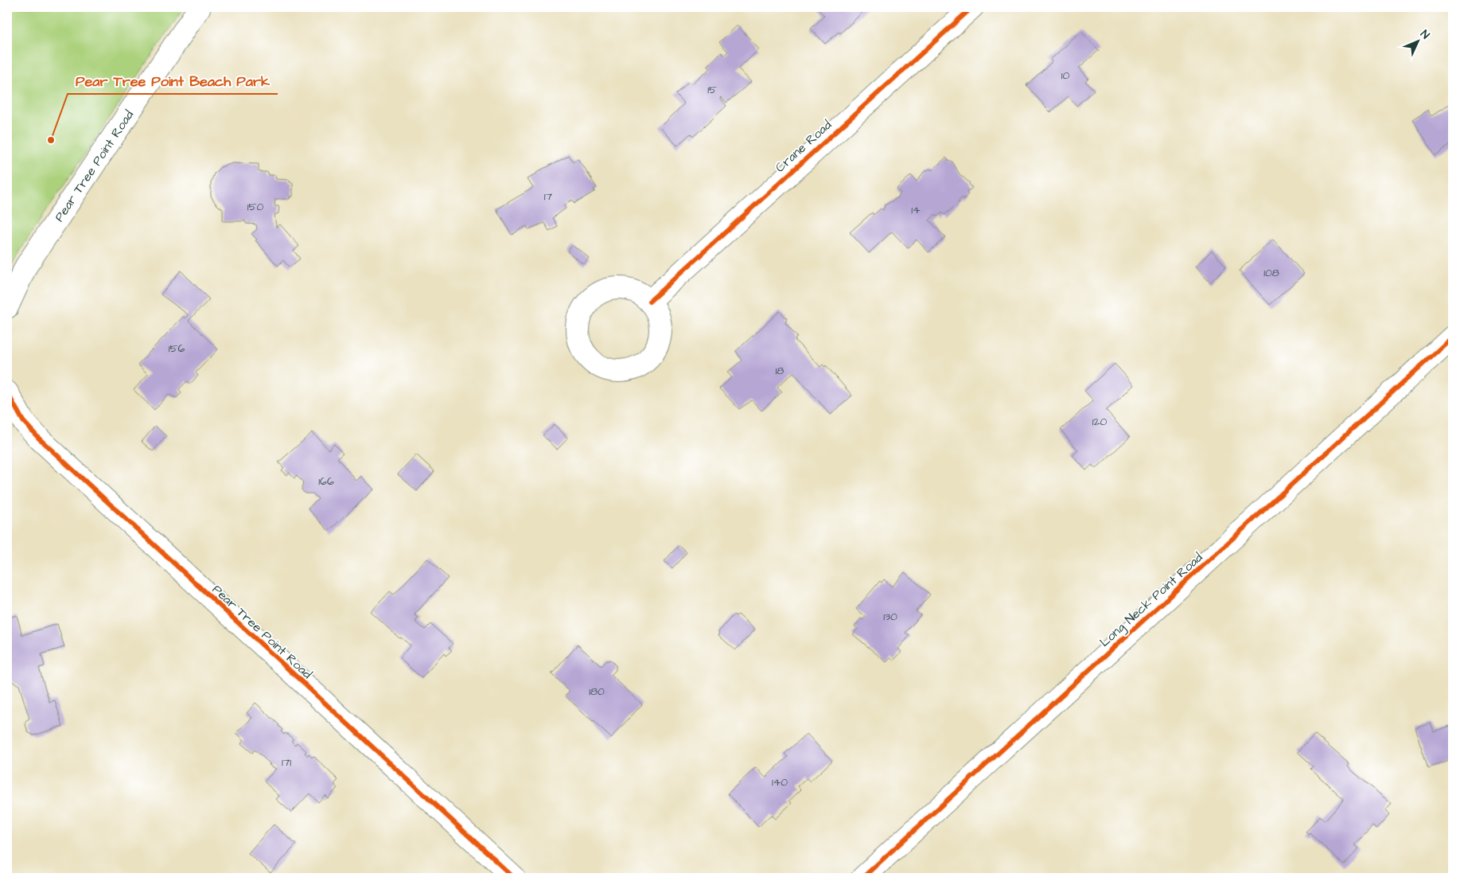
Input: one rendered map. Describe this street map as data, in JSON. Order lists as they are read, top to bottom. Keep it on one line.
{"streets":{"street":["Crane Road","Pear Tree Point Road","Long Neck Point Road"]},"places":["Pear Tree Point Beach Park"],"house_numbers":["10","15","17","150","14","108","156","18","120","166","130","180","171","140"],"north":"top right"}
